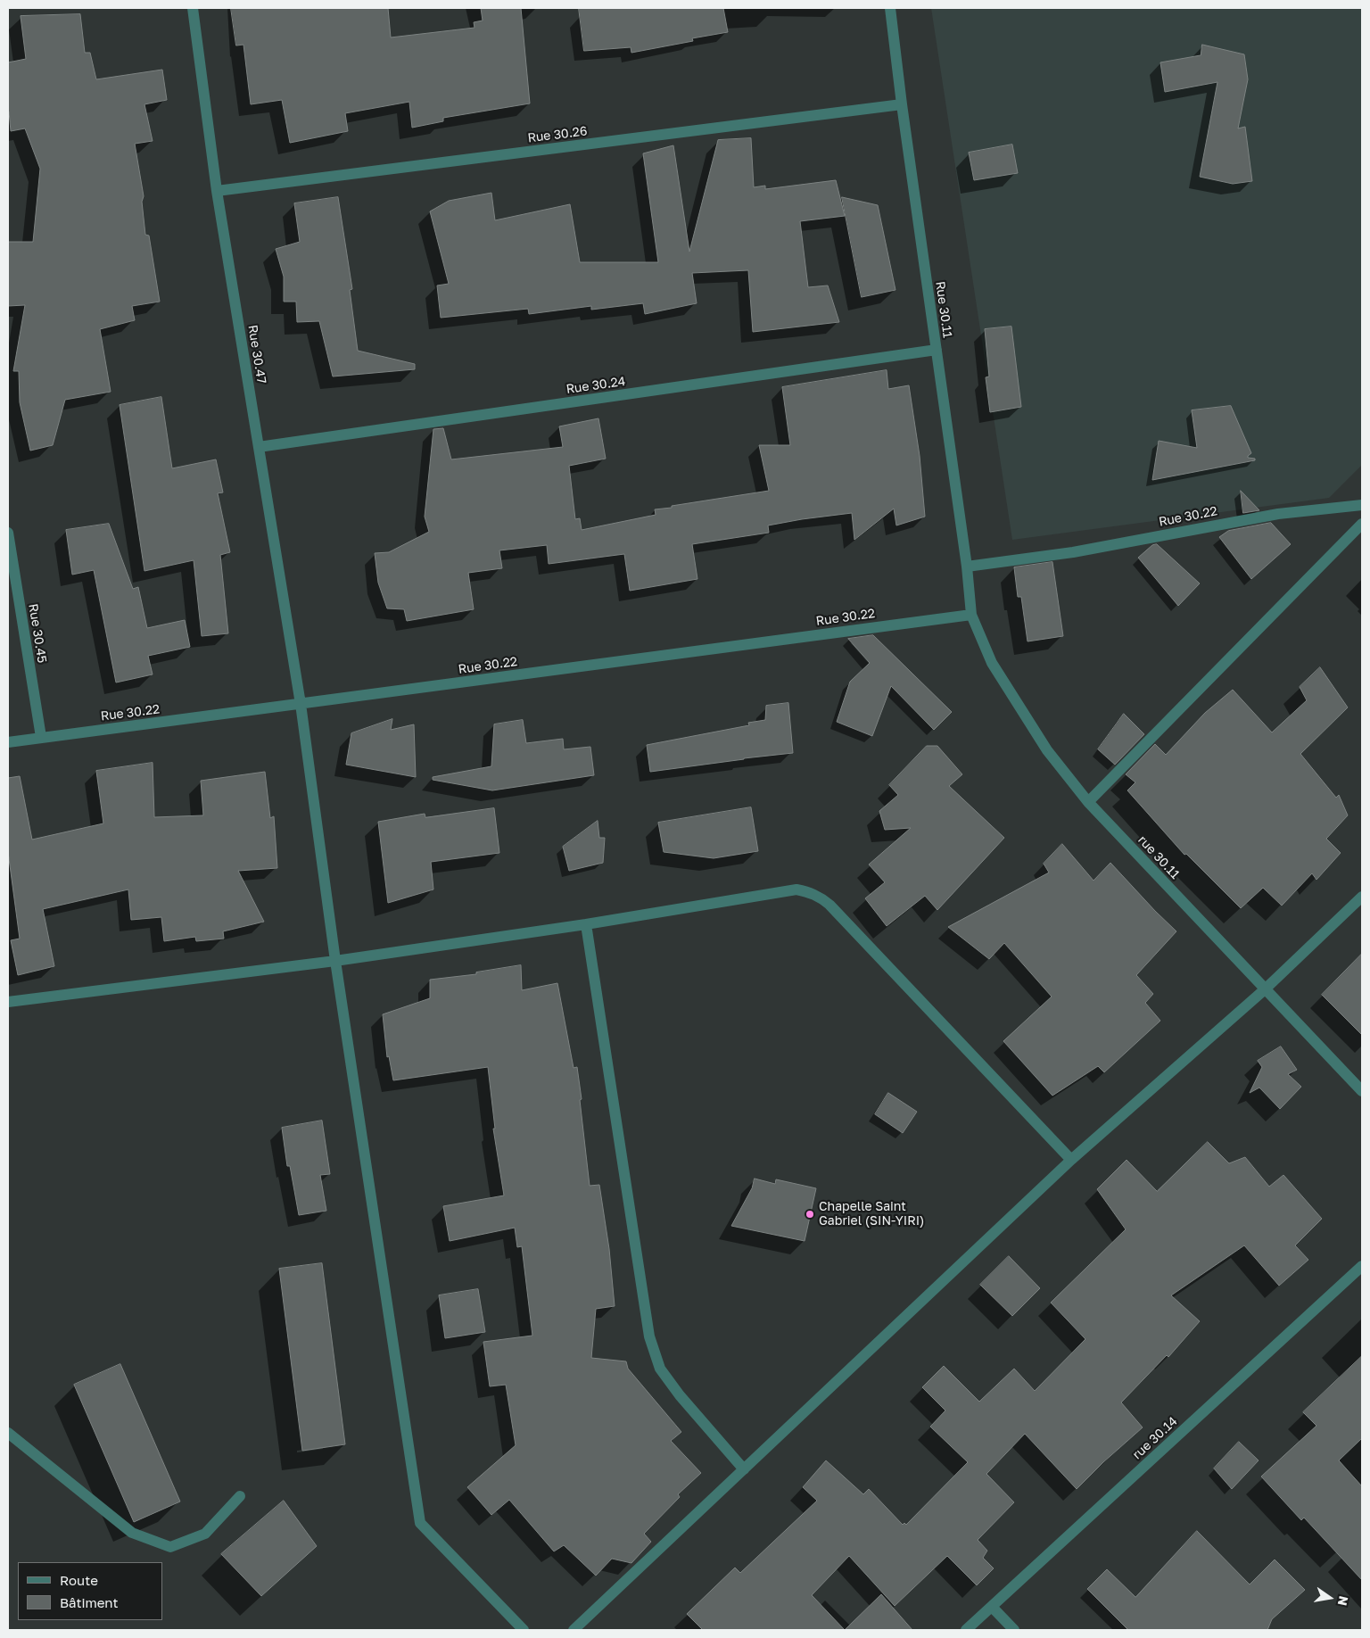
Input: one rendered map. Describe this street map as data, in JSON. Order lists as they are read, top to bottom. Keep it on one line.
{"streets":{"street":["Rue 30.26","Rue 30.11","Rue 30.47","Rue 30.24","Rue 30.22","Rue 30.45","rue 30.11","rue 30.14"]},"crossings":[["Rue 30.26","Rue 30.11"],["Rue 30.26","Rue 30.47"],["Rue 30.11","Rue 30.24"],["Rue 30.11","Rue 30.22"],["Rue 30.11","rue 30.11"],["Rue 30.47","Rue 30.24"],["Rue 30.47","Rue 30.22"],["Rue 30.22","Rue 30.45"],["Rue 30.22","rue 30.11"]],"places":["Chapelle Saint Gabriel (SIN-YIRI)"],"legend":["Route","Bâtiment"],"north":"right"}
